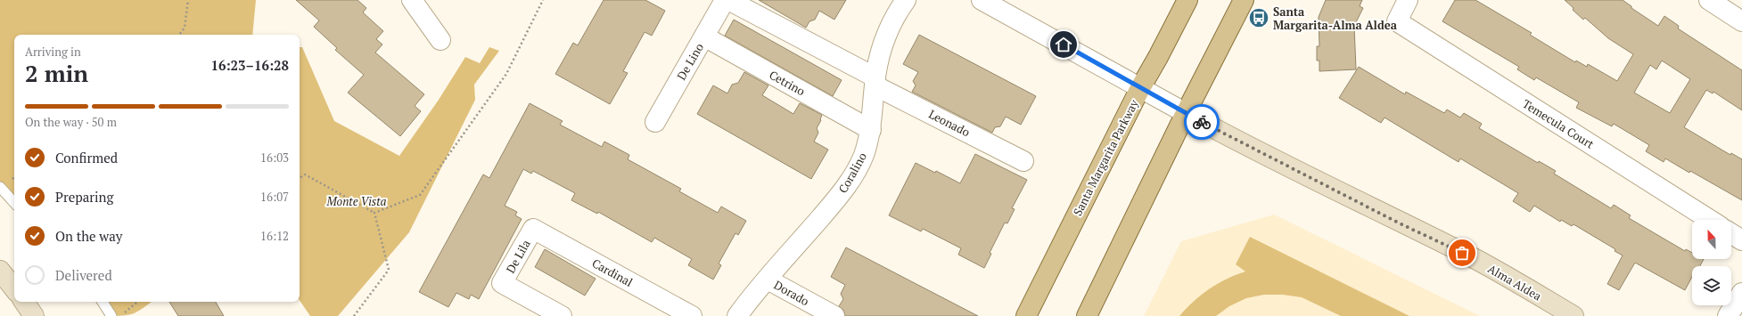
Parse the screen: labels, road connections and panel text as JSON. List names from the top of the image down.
{
  "streets": {
    "main road": ["Santa Margarita Parkway", "Alma Aldea"],
    "street": [
      "De Lino",
      "Cetrino",
      "Leonado",
      "Temecula Court",
      "Coralino",
      "De Lila",
      "Cardinal",
      "Dorado"
    ]
  },
  "crossings": [
    ["De Lino", "Cetrino"],
    ["Cetrino", "Coralino"],
    ["Leonado", "Coralino"],
    ["Santa Margarita Parkway", "Alma Aldea"],
    ["Coralino", "Dorado"],
    ["De Lila", "Cardinal"]
  ],
  "parks": ["Monte Vista"],
  "places": {
    "bus stop": ["Santa Margarita-Alma Aldea"]
  },
  "north": "top",
  "page": {
    "heading": ["2 min", "Arriving in", "16:23–16:28"],
    "bar": "On the way · 50 m",
    "list": [
      ["Confirmed", "16:03"],
      ["Preparing", "16:07"],
      ["On the way", "16:12"],
      "Delivered"
    ]
  }
}
